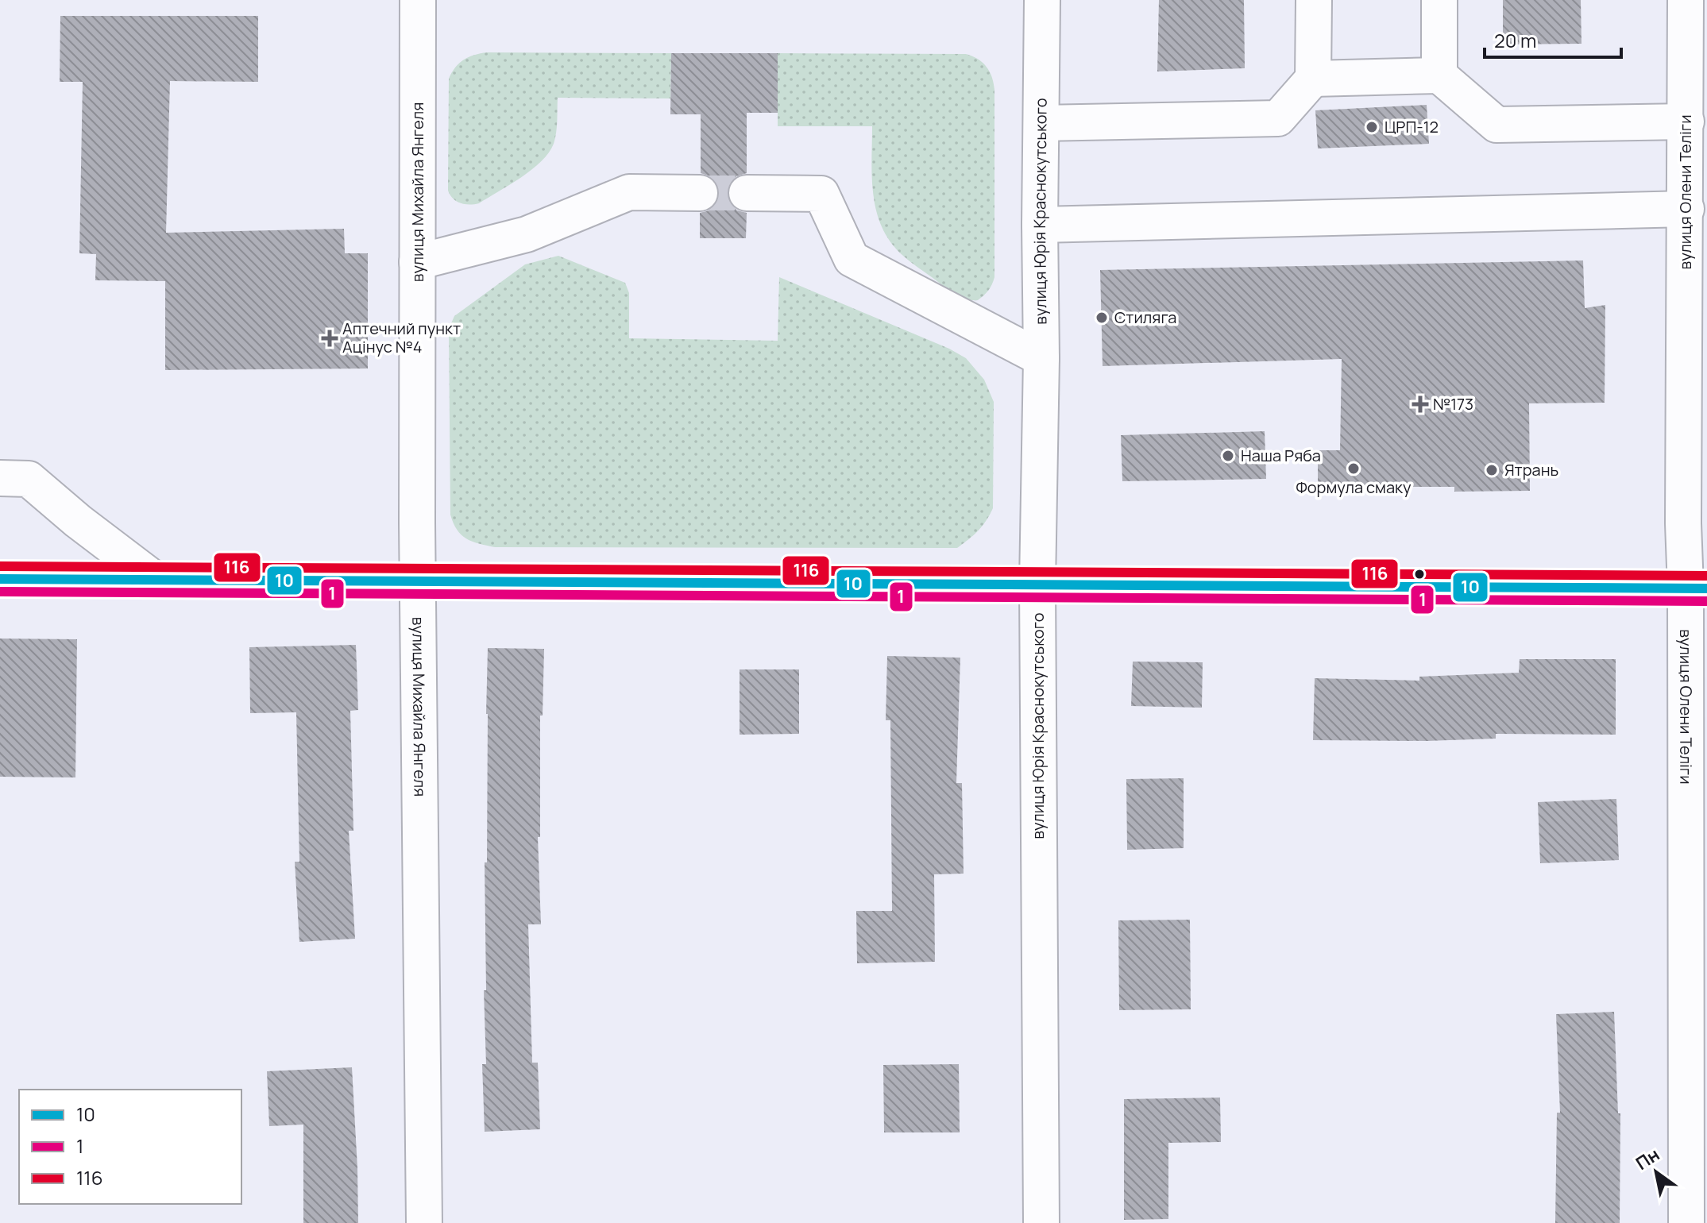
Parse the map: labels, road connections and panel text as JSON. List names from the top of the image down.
{
  "streets": {
    "street": ["вулиця Михайла Янгеля", "вулиця Олени Теліги", "вулиця Юрія Краснокутського"]
  },
  "places": {
    "other": [
      "ЦРП-12",
      "Стиляга",
      "Наша Ряба",
      "Формула смаку",
      "Ятрань"
    ],
    "health": ["Аптечний пункт Ацінус №4", "№173"]
  },
  "lines": ["transit line 116", "transit line 10", "transit line 1"],
  "legend": ["10", "1", "116"],
  "scale_bar": "20 m",
  "north": "top left"
}
